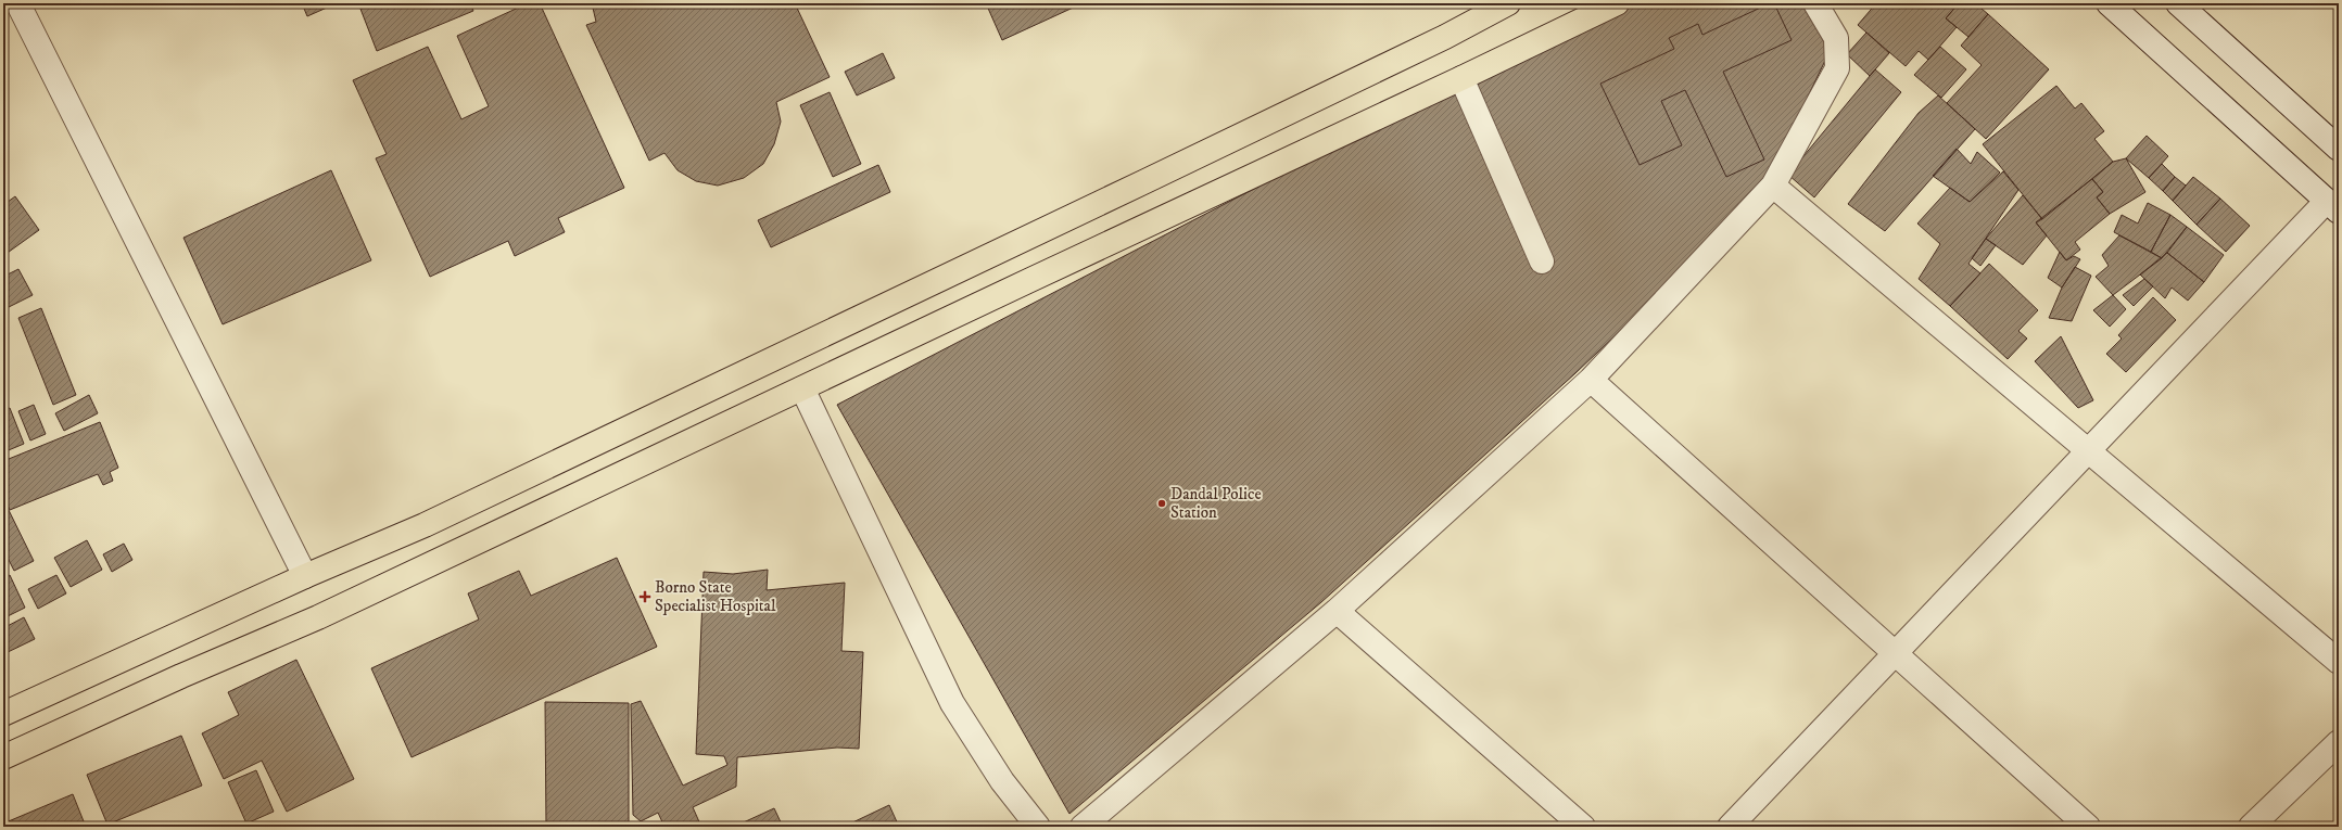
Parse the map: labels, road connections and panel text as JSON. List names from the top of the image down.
{
  "places": {
    "other": ["Dandal Police Station"],
    "health": ["Borno State Specialist Hospital"]
  }
}
